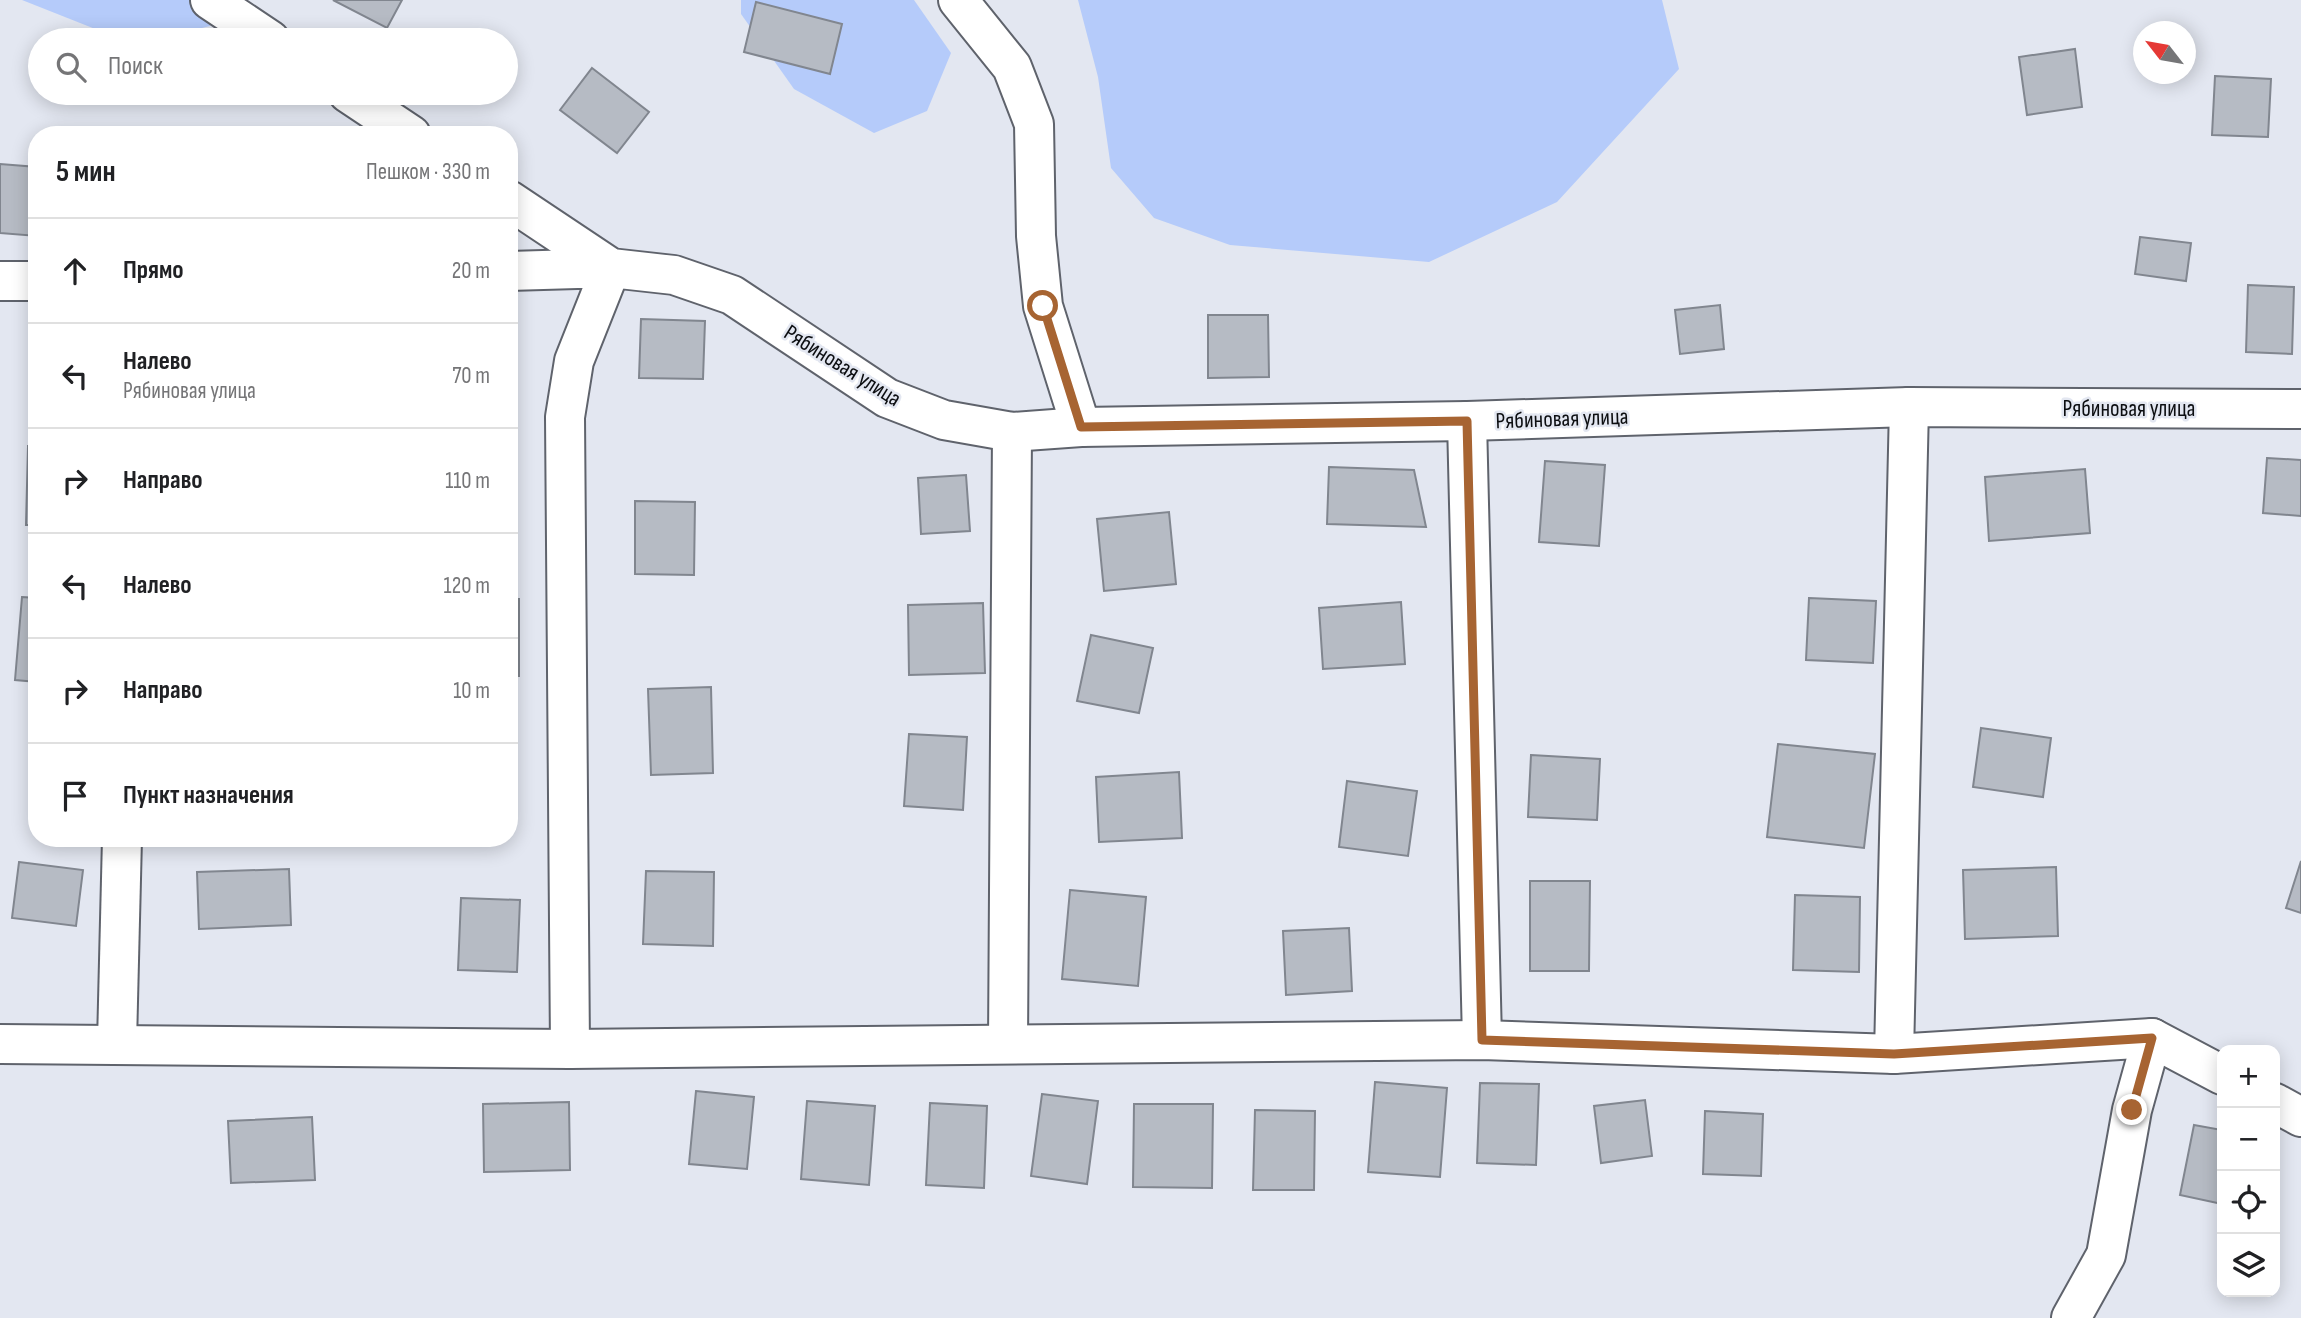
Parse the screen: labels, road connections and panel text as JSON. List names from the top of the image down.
{
  "streets": {
    "street": ["Рябиновая улица"]
  },
  "north": "top left",
  "page": {
    "search": "Поиск",
    "heading": ["5 мин", "Пешком · 330 m"],
    "list": [
      ["Прямо", "20 m"],
      ["Налево", "Рябиновая улица", "70 m"],
      ["Направо", "110 m"],
      ["Налево", "120 m"],
      ["Направо", "10 m"],
      "Пункт назначения"
    ],
    "map_buttons": ["+", "−"]
  }
}
